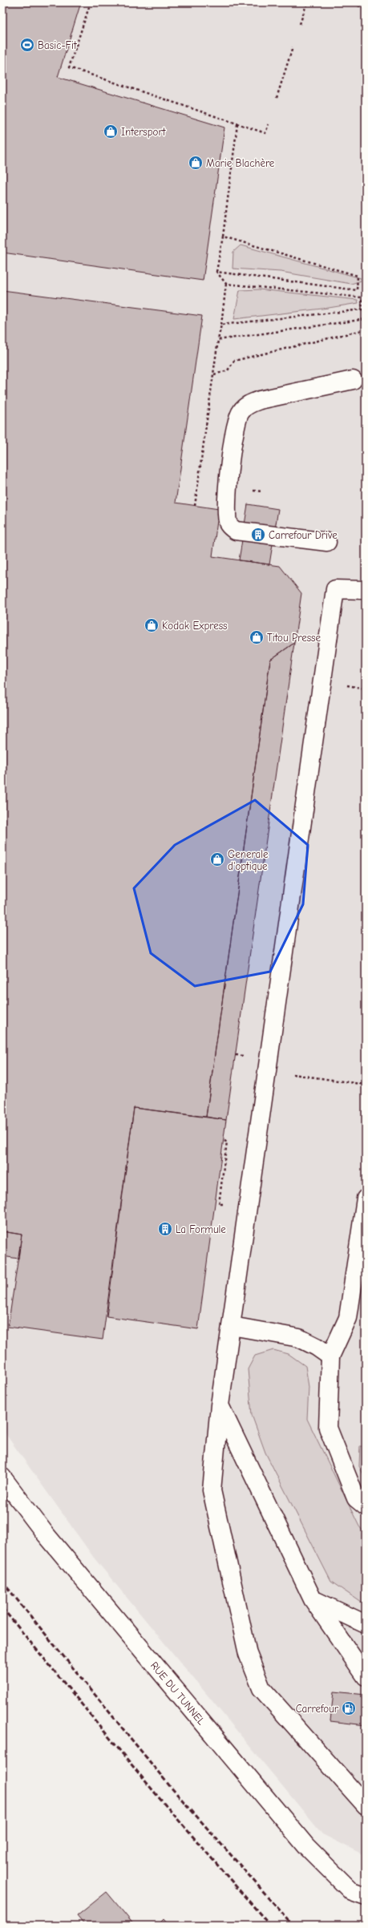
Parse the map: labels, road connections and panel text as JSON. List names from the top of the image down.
{
  "streets": {
    "street": ["RUE DU TUNNEL"]
  },
  "places": {
    "sports": ["Basic-Fit"],
    "shop": [
      "Intersport",
      "Marie Blachère",
      "Kodak Express",
      "Titou Presse",
      "Generale d'optique"
    ],
    "building": ["Carrefour Drive", "La Formule"],
    "fuel station": ["Carrefour"]
  }
}
